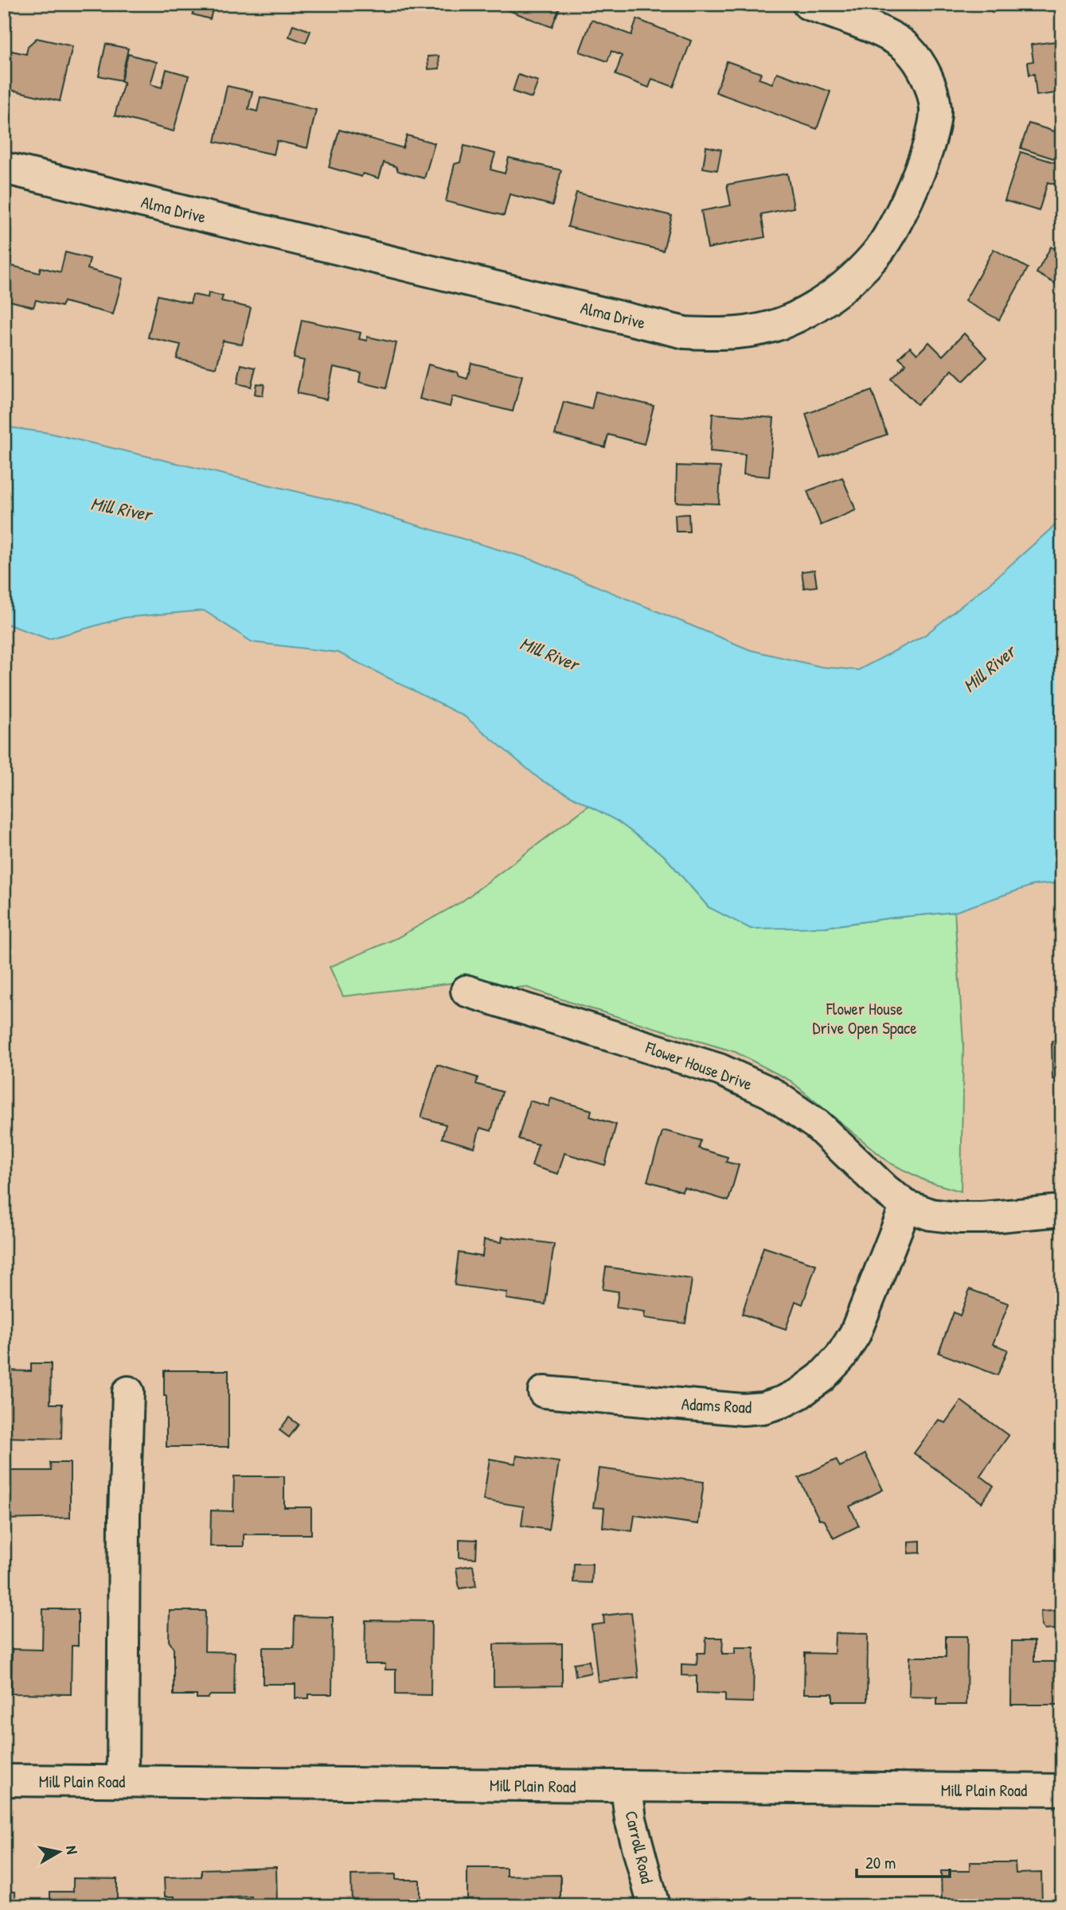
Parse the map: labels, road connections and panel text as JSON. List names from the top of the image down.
{
  "streets": {
    "street": [
      "Alma Drive",
      "Flower House Drive",
      "Adams Road",
      "Mill Plain Road",
      "Carroll Road"
    ]
  },
  "crossings": [
    ["Flower House Drive", "Adams Road"],
    ["Mill Plain Road", "Carroll Road"]
  ],
  "water": ["Mill River"],
  "parks": ["Flower House Drive Open Space"],
  "scale_bar": "20 m",
  "north": "right"
}
